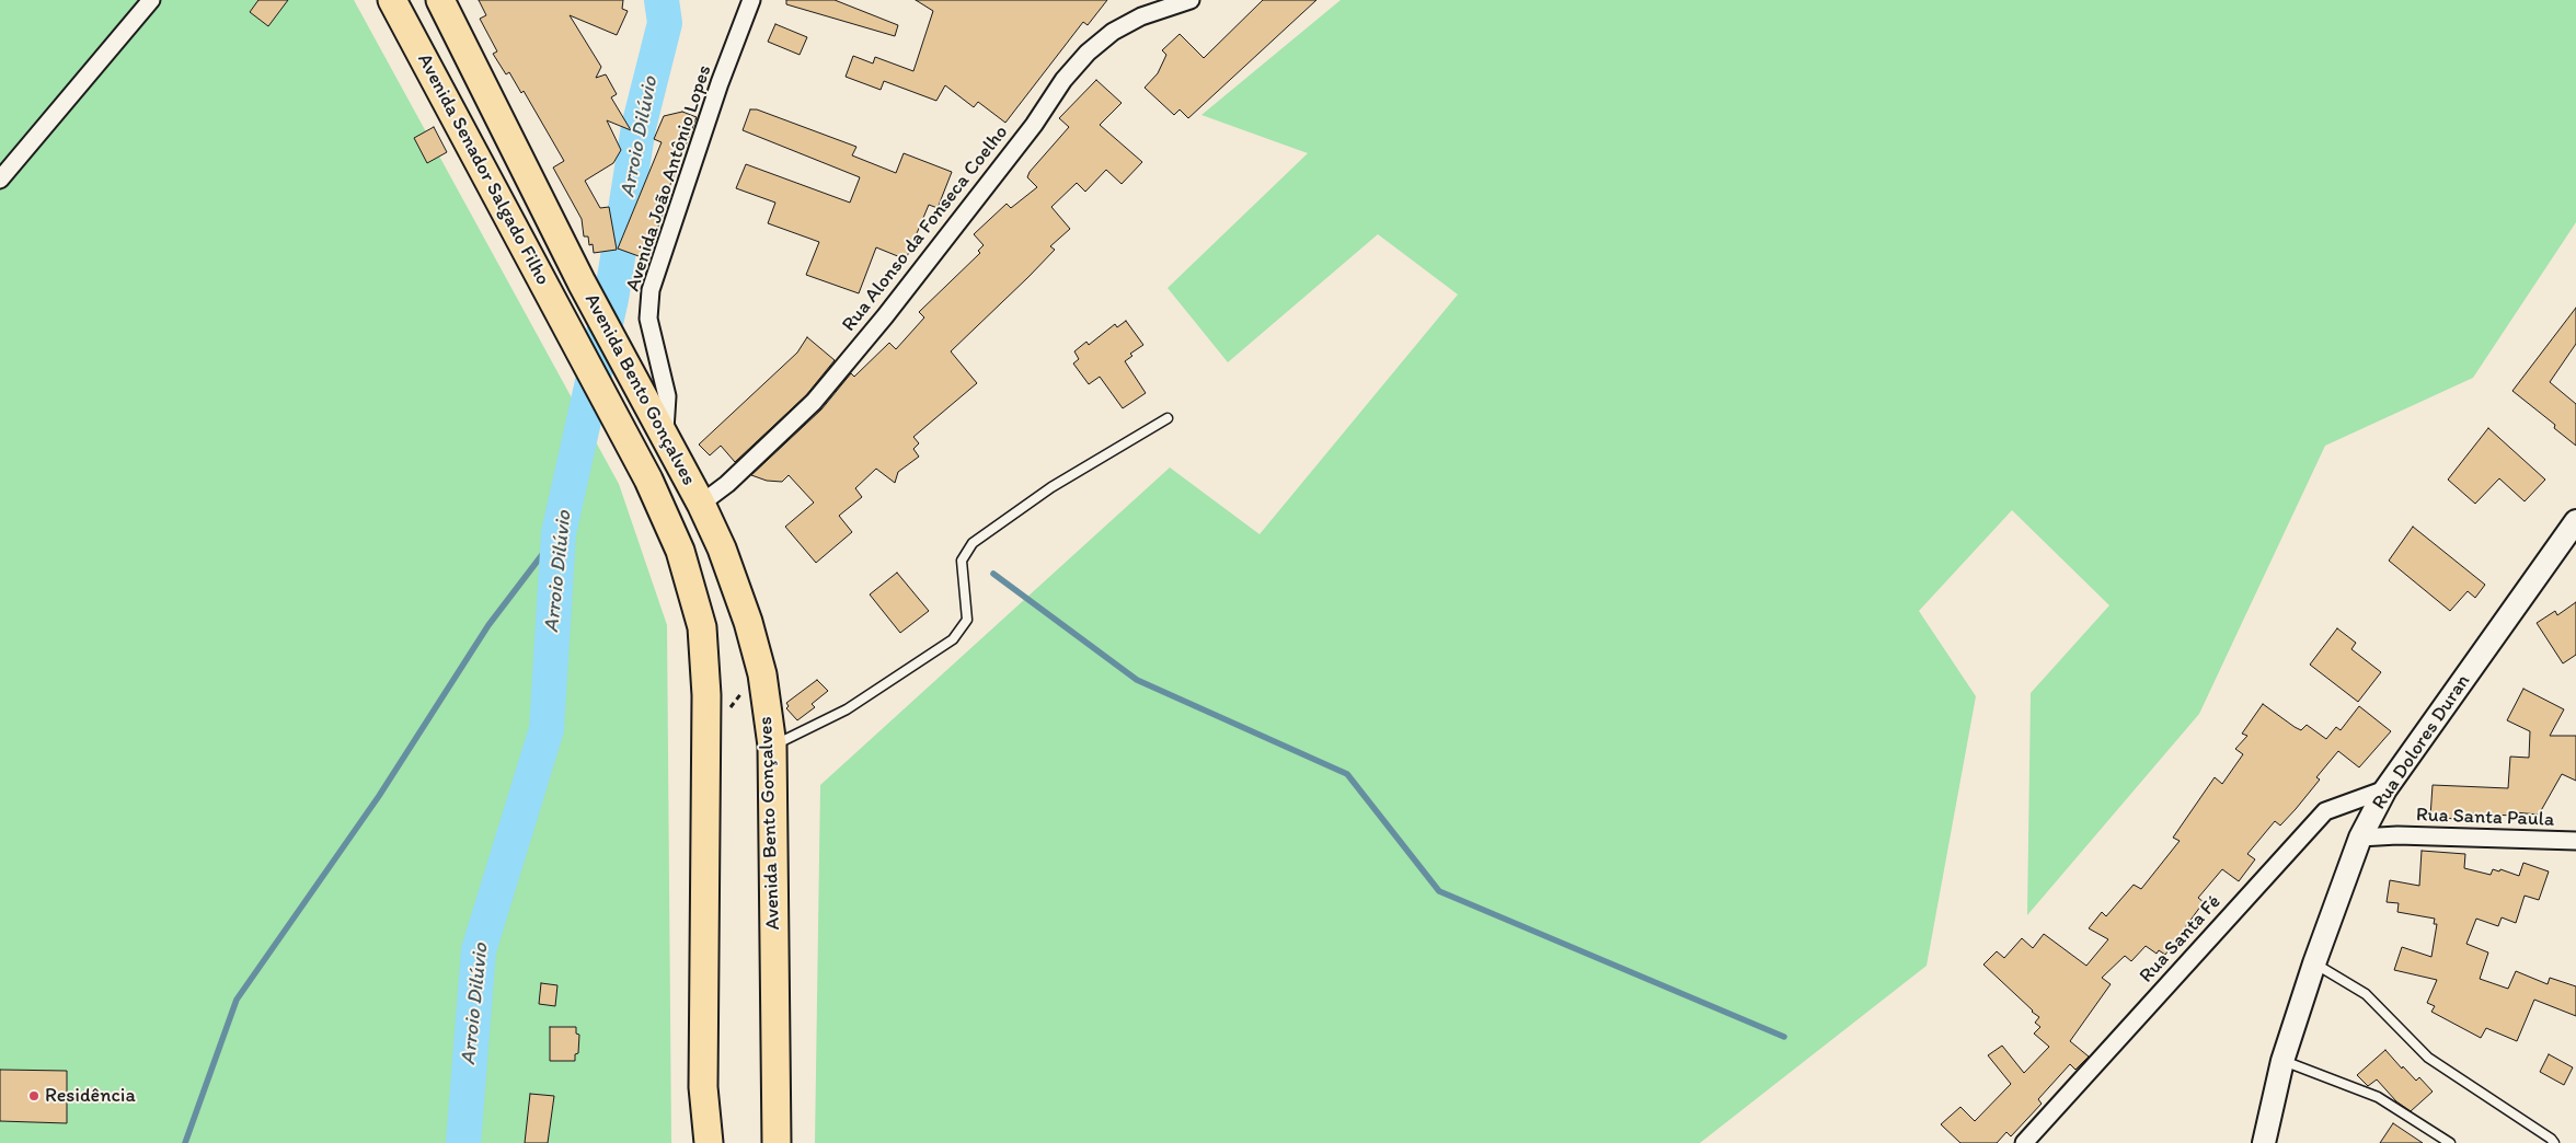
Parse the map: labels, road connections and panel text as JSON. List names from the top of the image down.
{
  "streets": {
    "main road": ["Avenida Senador Salgado Filho", "Avenida Bento Gonçalves"],
    "street": [
      "Avenida João Antônio Lopes",
      "Rua Alonso da Fonseca Coelho",
      "Rua Dolores Duran",
      "Rua Santa Paula",
      "Rua Santa Fé"
    ]
  },
  "crossings": [
    ["Avenida Senador Salgado Filho", "Avenida Bento Gonçalves"],
    ["Avenida João Antônio Lopes", "Avenida Bento Gonçalves"],
    ["Rua Alonso da Fonseca Coelho", "Avenida Bento Gonçalves"],
    ["Rua Dolores Duran", "Rua Santa Paula"],
    ["Rua Dolores Duran", "Rua Santa Fé"]
  ],
  "water": ["Arroio Dilúvio"],
  "places": ["Residência"]
}
